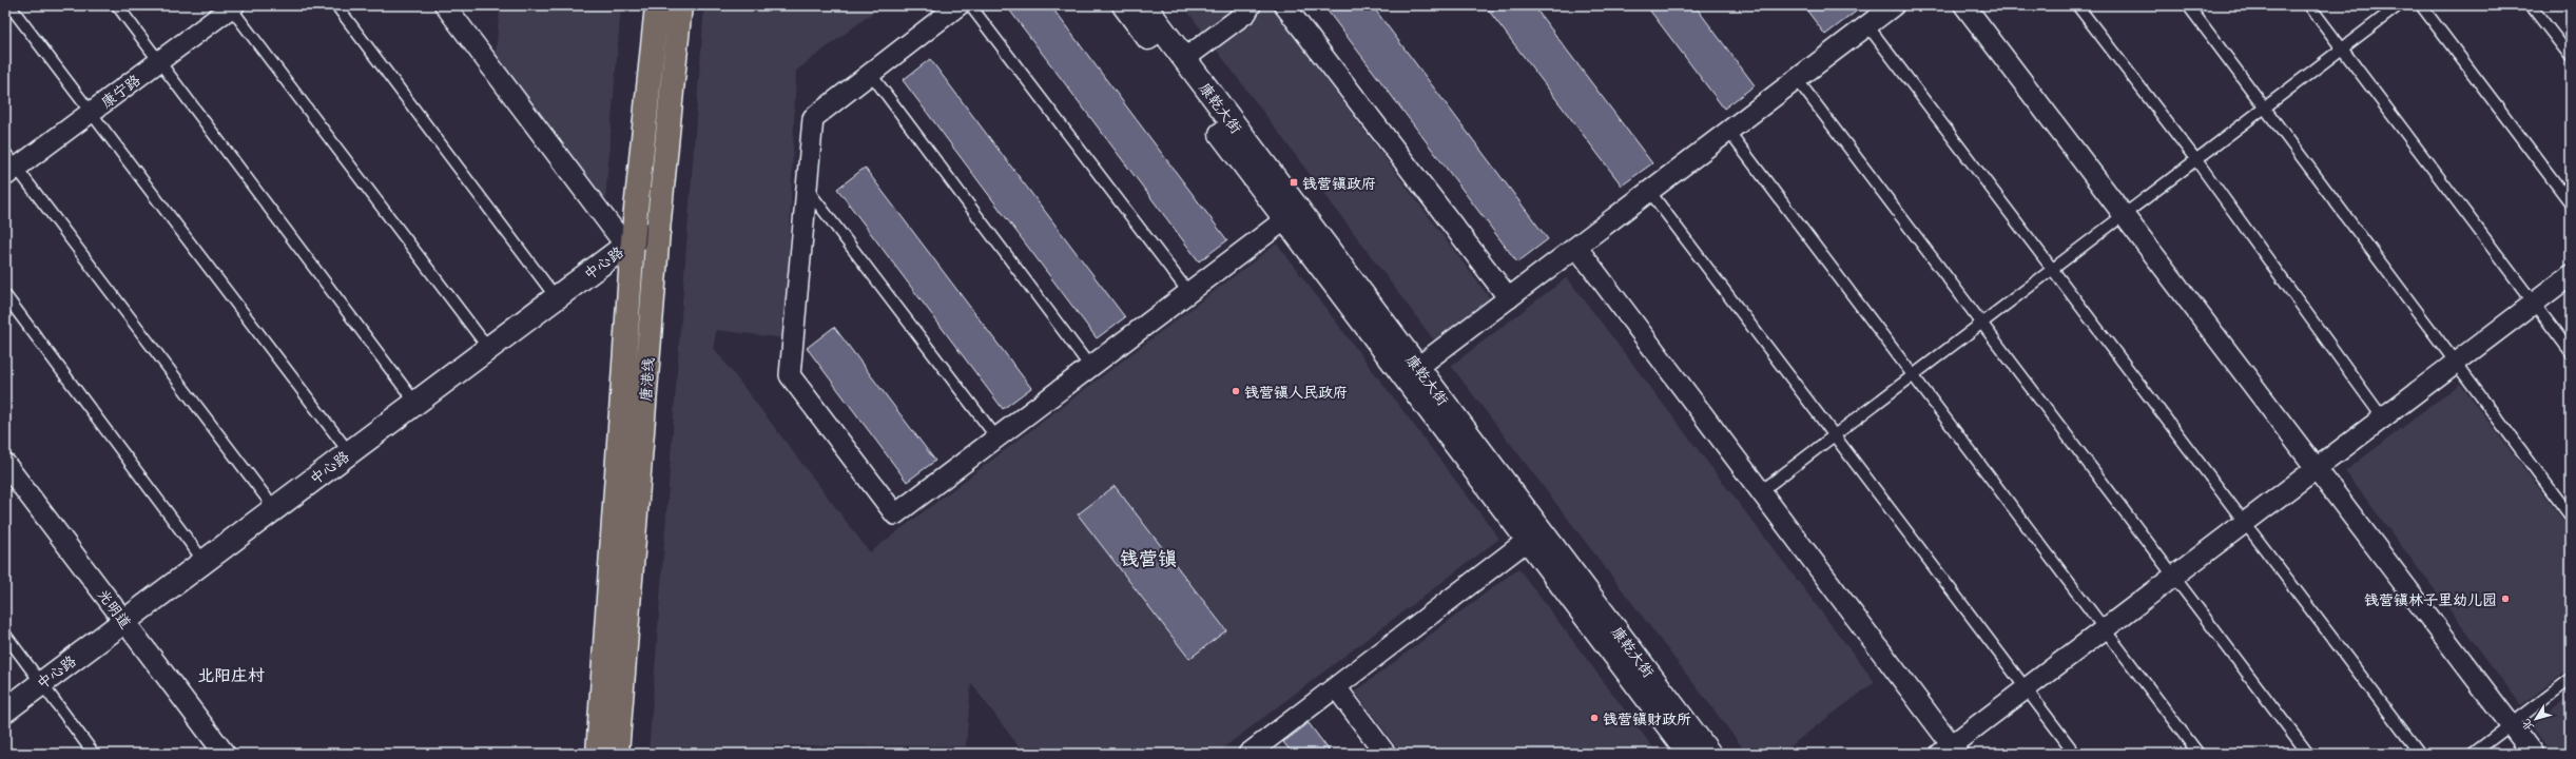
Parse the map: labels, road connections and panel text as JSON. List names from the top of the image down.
{
  "streets": {
    "highway": ["唐港线"],
    "street": [
      "康宁路",
      "康乾大街",
      "中心路",
      "光明道"
    ]
  },
  "crossings": [
    ["中心路", "唐港线"],
    ["中心路", "光明道"]
  ],
  "districts": ["钱营镇", "北阳庄村"],
  "places": {
    "transit": ["钱营镇政府"],
    "other": ["钱营镇人民政府", "钱营镇林子里幼儿园", "钱营镇财政所"]
  },
  "north": "bottom left"
}
